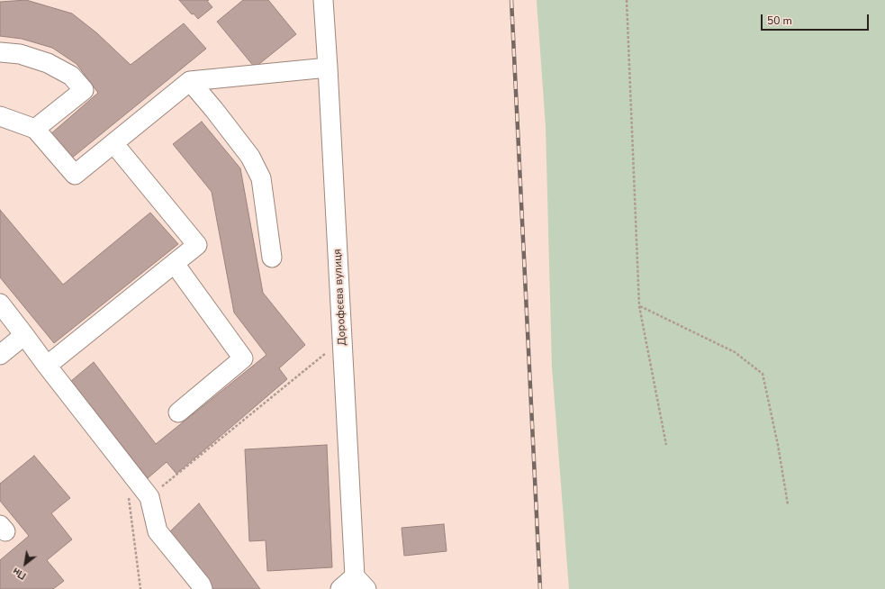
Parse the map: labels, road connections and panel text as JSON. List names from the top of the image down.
{
  "streets": {
    "street": ["Дорофєєва вулиця"]
  },
  "scale_bar": "50 m",
  "north": "bottom left"
}
